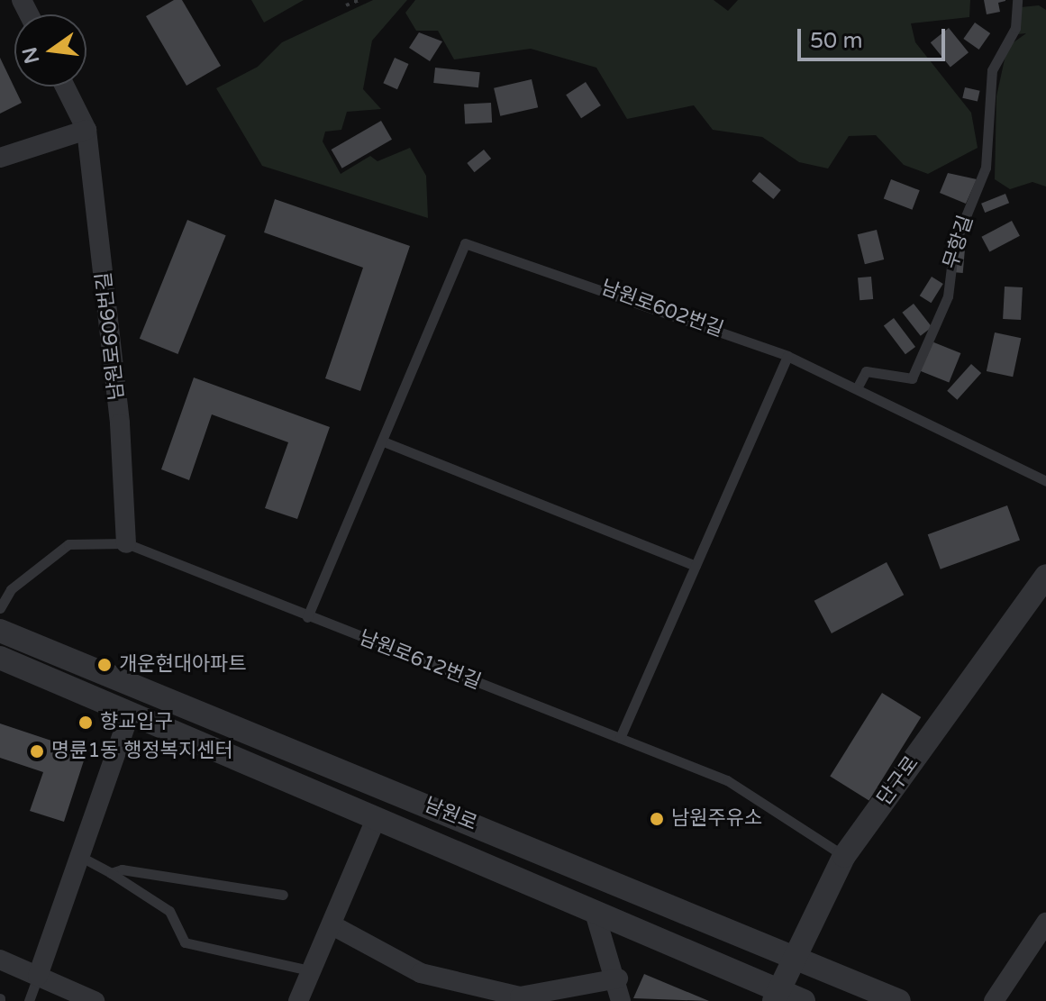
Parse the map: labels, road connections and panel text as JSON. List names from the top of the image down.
{
  "streets": {
    "street": ["남원로606번길", "단구로", "남원로"],
    "lane": ["무항길", "남원로602번길", "남원로612번길"]
  },
  "crossings": [
    ["남원로602번길", "남원로612번길"],
    ["남원로606번길", "남원로612번길"],
    ["남원로612번길", "단구로"],
    ["단구로", "남원로"]
  ],
  "places": [
    "개운현대아파트",
    "향교입구",
    "명륜1동 행정복지센터",
    "남원주유소"
  ],
  "scale_bar": "50 m",
  "north": "left"
}
